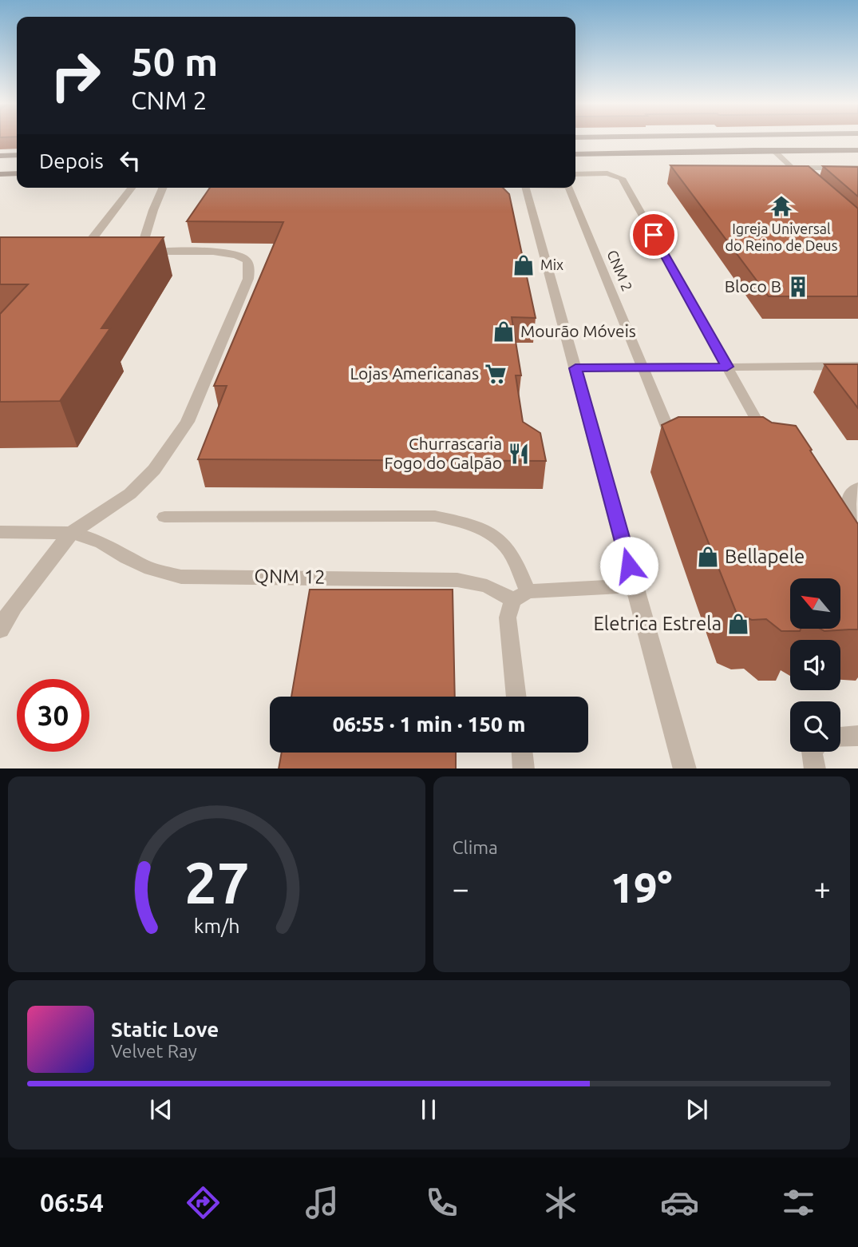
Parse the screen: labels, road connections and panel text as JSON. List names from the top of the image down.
{
  "streets": {
    "street": ["QNM 12"],
    "lane": ["CNM 2"]
  },
  "places": {
    "temple": ["Igreja Universal do Reino de Deus"],
    "shop": [
      "Mix",
      "Mourão Móveis",
      "Bellapele",
      "Eletrica Estrela"
    ],
    "building": ["Bloco B"],
    "supermarket": ["Lojas Americanas"],
    "restaurant": ["Churrascaria Fogo do Galpão"]
  },
  "north": "top left",
  "page": {
    "turn": ["50 m", "CNM 2"],
    "then": "Depois",
    "limit": "30",
    "trip": "06:55 · 1 min · 150 m",
    "tile": "Clima",
    "heat": ["−", "19°", "+"],
    "song": ["Static Love", "Velvet Ray"],
    "tabs": "06:54",
    "gauge": ["27", "km/h"]
  }
}
